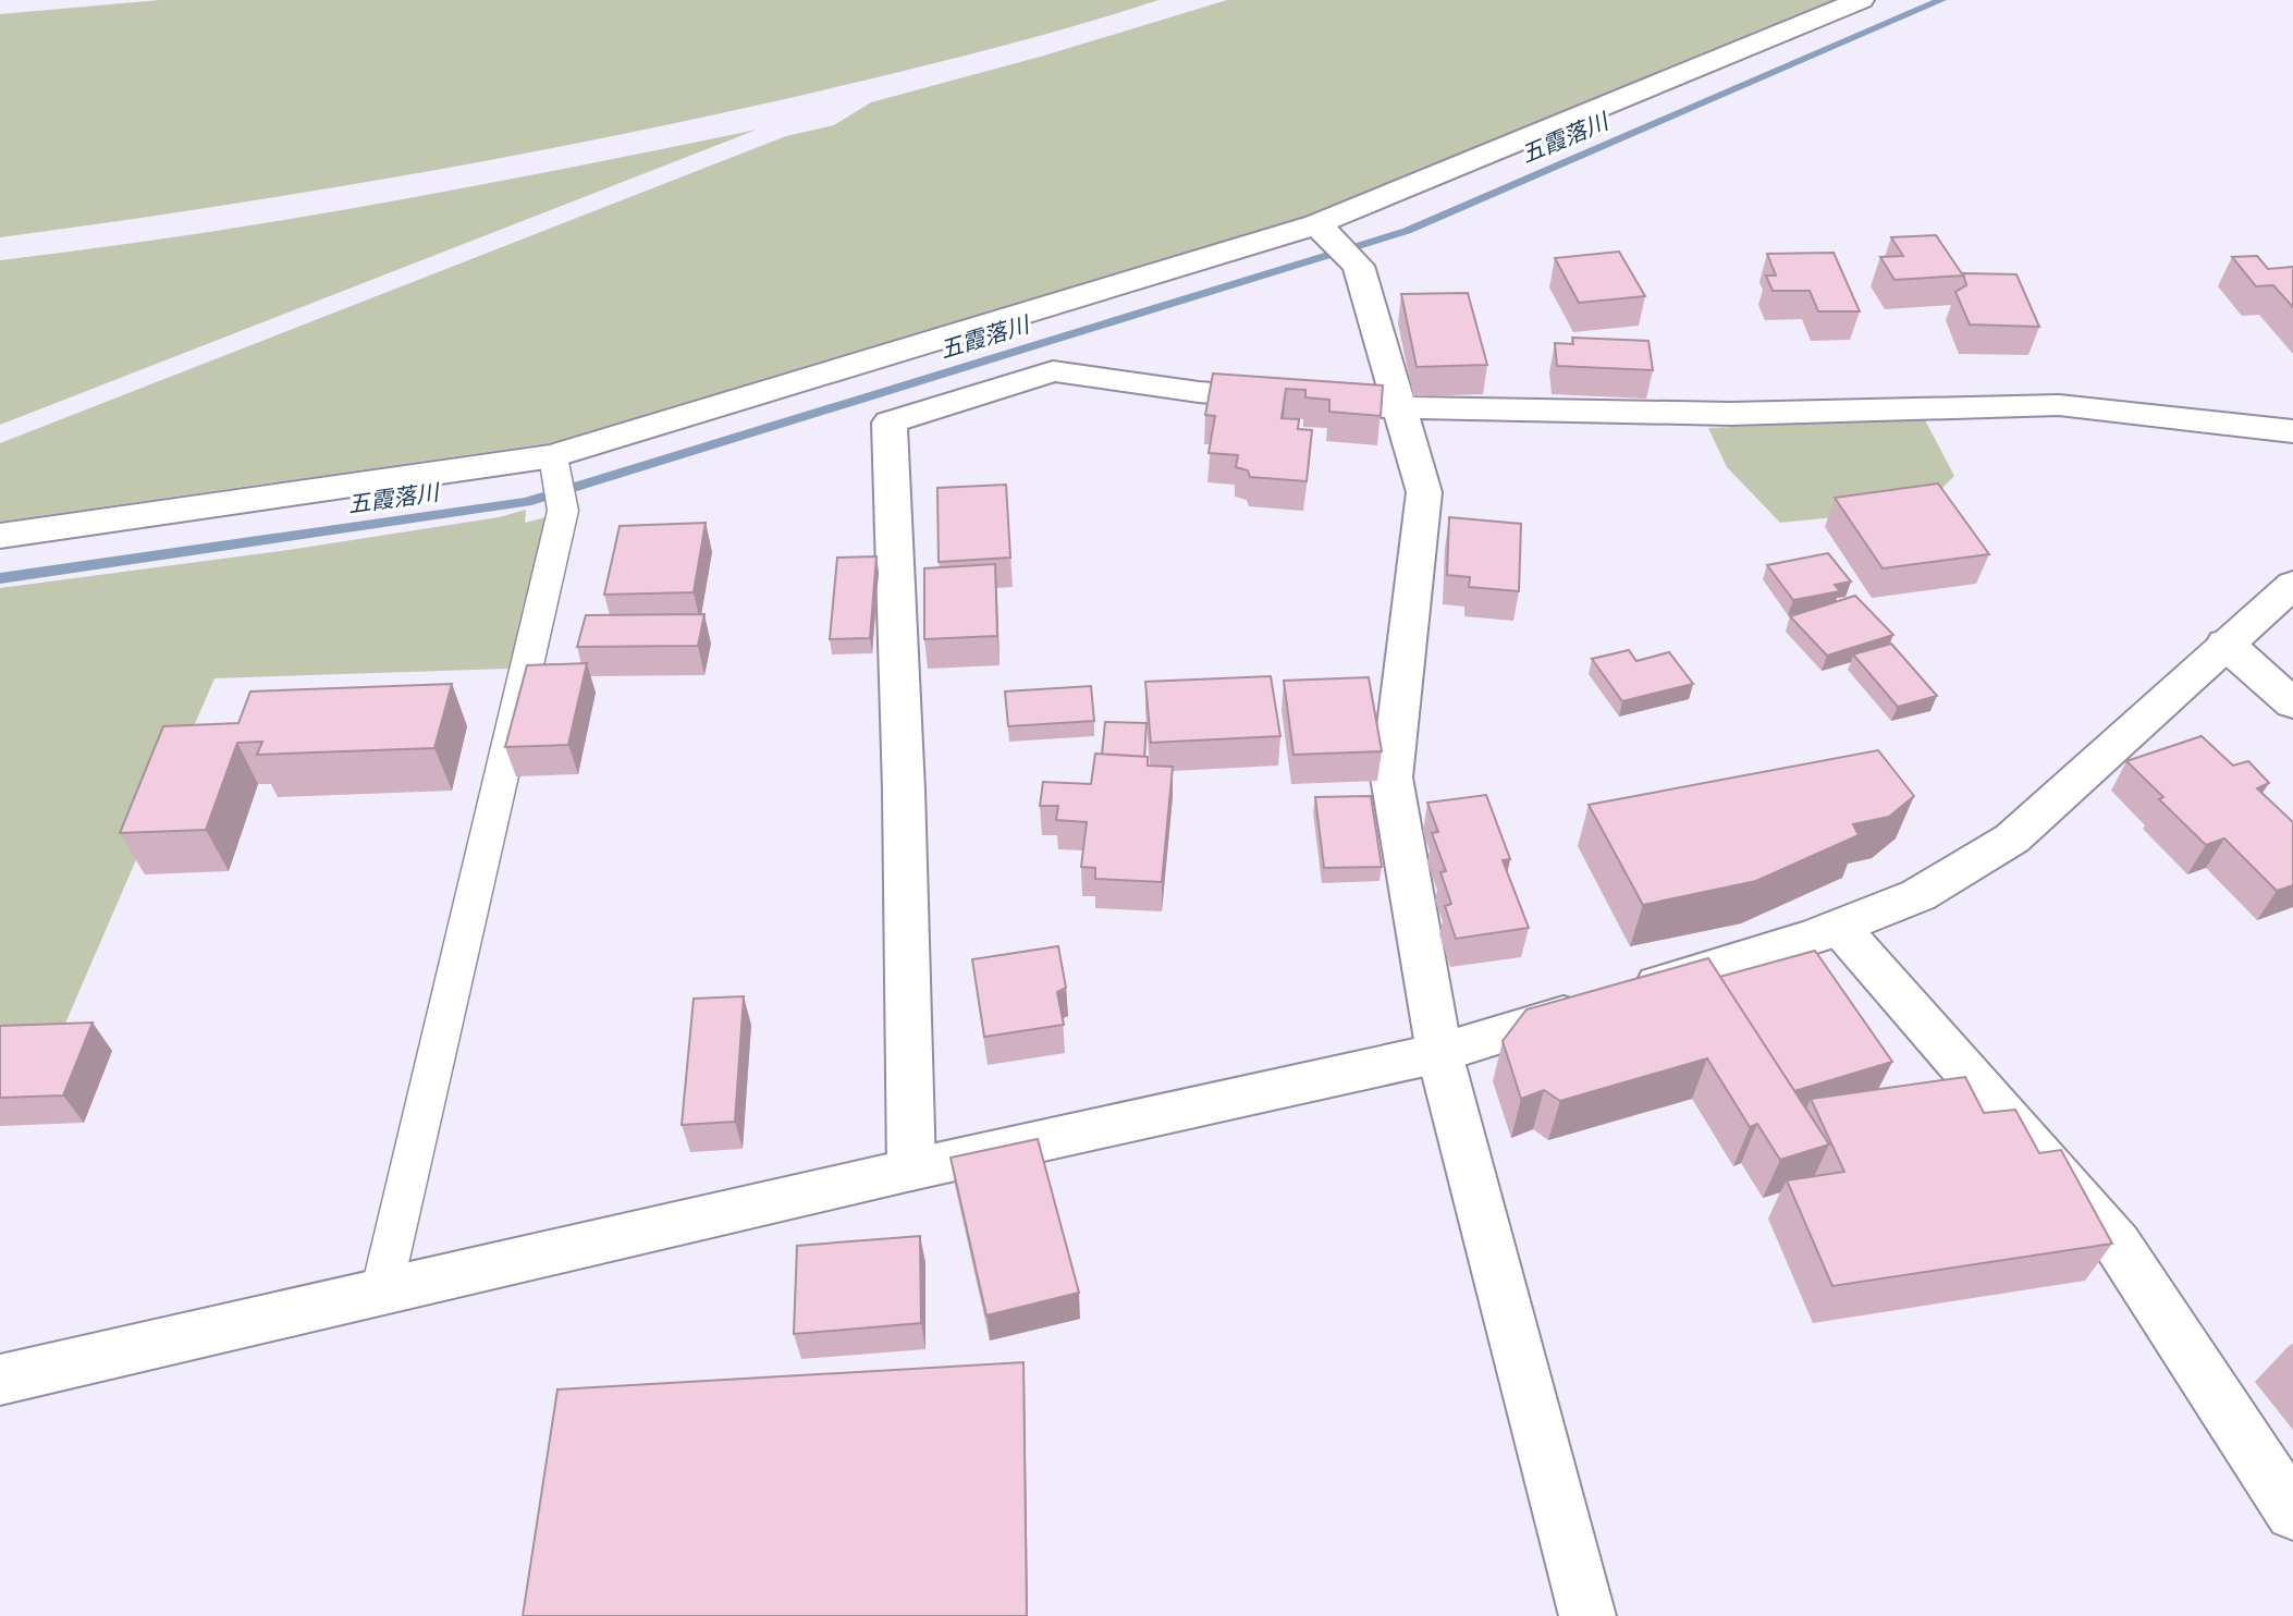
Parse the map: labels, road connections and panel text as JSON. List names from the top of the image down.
{
  "water": ["五霞落川"]
}
